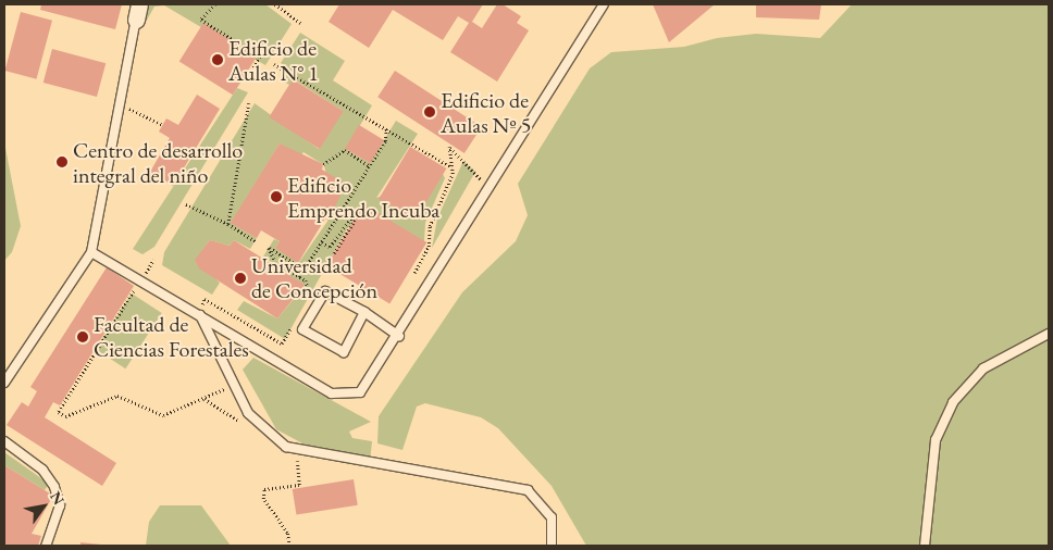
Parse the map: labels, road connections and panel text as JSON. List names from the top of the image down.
{
  "places": [
    "Edificio de Aulas N° 1",
    "Edificio de Aulas Nº 5",
    "Centro de desarrollo integral del niño",
    "Edificio Emprendo Incuba",
    "Universidad de Concepción",
    "Facultad de Ciencias Forestales"
  ],
  "north": "top right"
}
